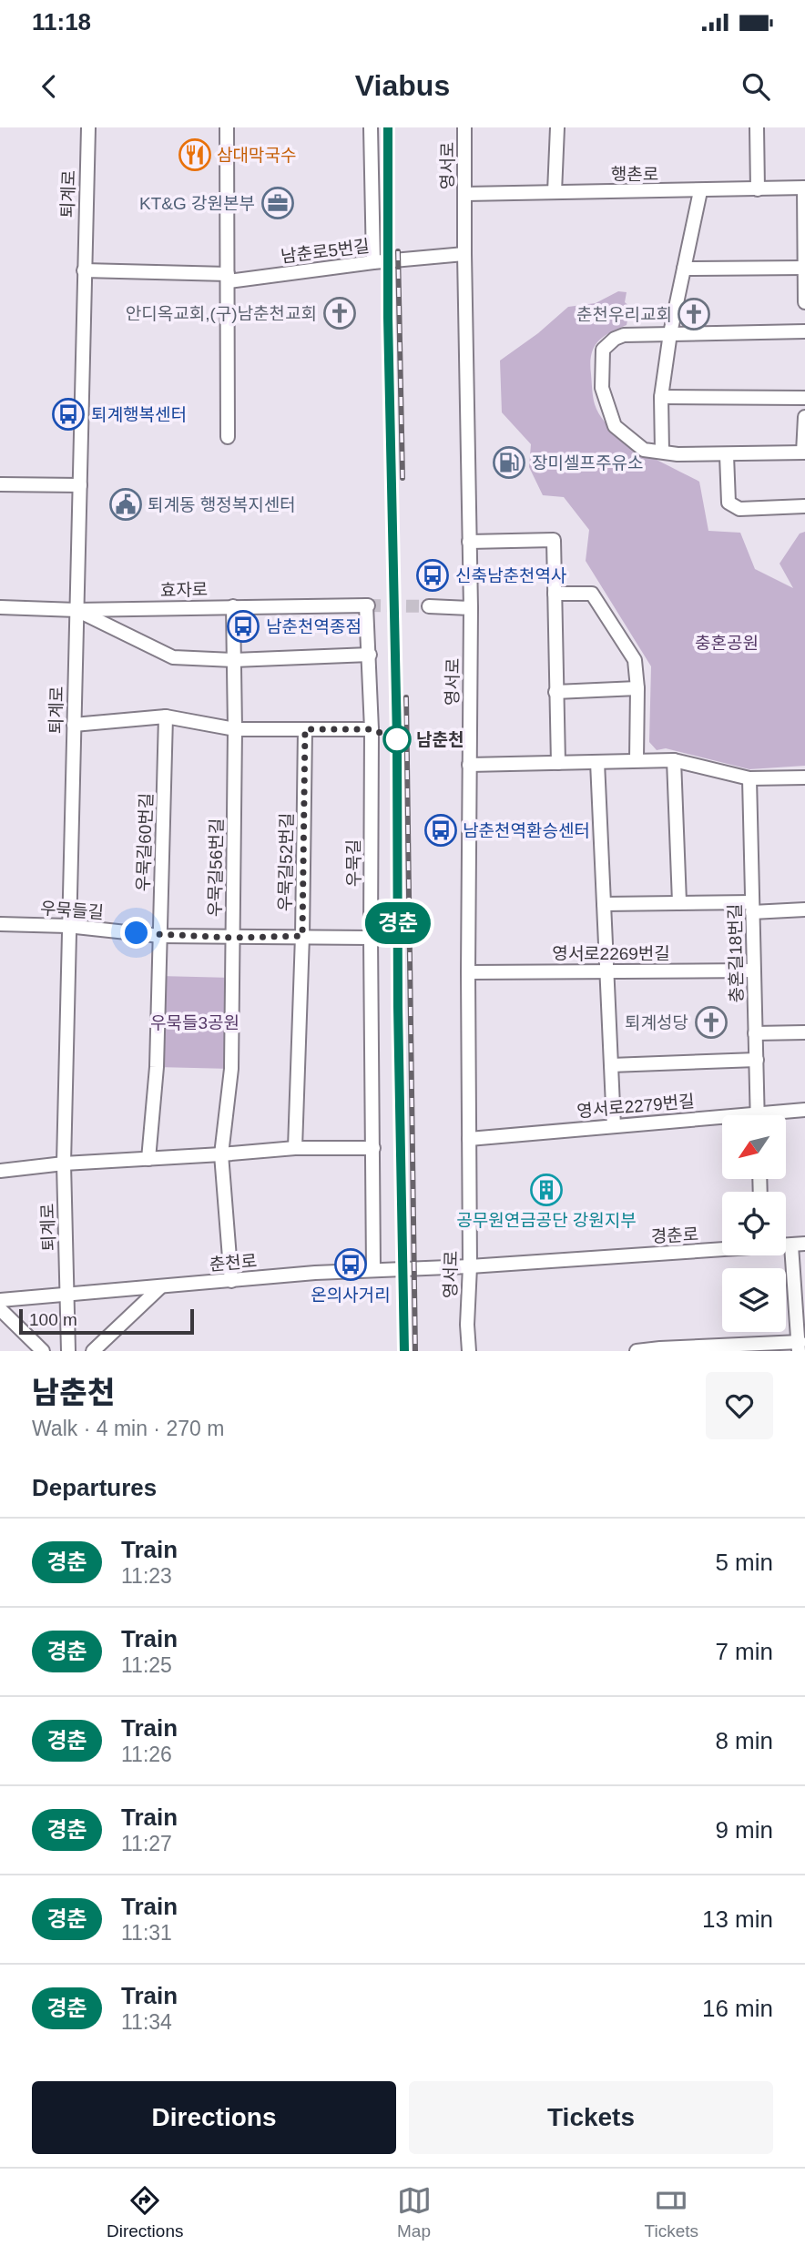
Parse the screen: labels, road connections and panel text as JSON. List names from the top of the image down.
{
  "streets": {
    "street": [
      "영서로",
      "행촌로",
      "퇴계로",
      "남춘로5번길",
      "효자로",
      "우묵길60번길",
      "우묵길52번길",
      "우묵길",
      "우묵길56번길",
      "우묵들길",
      "영서로2269번길",
      "충혼길18번길",
      "영서로2279번길",
      "경춘로",
      "춘천로"
    ]
  },
  "crossings": [
    ["영서로", "행촌로"],
    ["영서로", "남춘로5번길"],
    ["영서로", "영서로2269번길"],
    ["영서로", "영서로2279번길"],
    ["영서로", "경춘로"],
    ["영서로", "춘천로"],
    ["퇴계로", "남춘로5번길"],
    ["퇴계로", "효자로"],
    ["퇴계로", "우묵들길"],
    ["퇴계로", "춘천로"],
    ["효자로", "우묵길"],
    ["효자로", "우묵길56번길"],
    ["우묵길60번길", "우묵들길"],
    ["우묵길52번길", "우묵들길"],
    ["우묵길", "우묵들길"],
    ["우묵길", "춘천로"],
    ["우묵길56번길", "우묵들길"],
    ["우묵길56번길", "춘천로"],
    ["영서로2269번길", "충혼길18번길"],
    ["경춘로", "춘천로"]
  ],
  "parks": ["충혼공원", "우묵들3공원"],
  "places": {
    "restaurant": ["삼대막국수"],
    "office": ["KT&G 강원본부"],
    "church": ["안디옥교회,(구)남춘천교회", "춘천우리교회", "퇴계성당"],
    "bus stop": [
      "퇴계행복센터",
      "신축남춘천역사",
      "남춘천역종점",
      "남춘천역환승센터",
      "온의사거리"
    ],
    "fuel station": ["장미셀프주유소"],
    "public building": ["퇴계동 행정복지센터"],
    "other": ["남춘천"],
    "building": ["공무원연금공단 강원지부"]
  },
  "scale_bar": "100 m",
  "north": "bottom left",
  "page": {
    "status": "11:18",
    "header": "Viabus",
    "on_map": "경춘",
    "scale": "100 m",
    "heading": [
      ["남춘천", "Walk · 4 min · 270 m"],
      "Departures"
    ],
    "list": [
      {
        "mark": "경춘",
        "name": "Train",
        "note": "11:23",
        "value": "5 min"
      },
      {
        "mark": "경춘",
        "name": "Train",
        "note": "11:25",
        "value": "7 min"
      },
      {
        "mark": "경춘",
        "name": "Train",
        "note": "11:26",
        "value": "8 min"
      },
      {
        "mark": "경춘",
        "name": "Train",
        "note": "11:27",
        "value": "9 min"
      },
      {
        "mark": "경춘",
        "name": "Train",
        "note": "11:31",
        "value": "13 min"
      },
      {
        "mark": "경춘",
        "name": "Train",
        "note": "11:34",
        "value": "16 min"
      }
    ],
    "buttons": ["Directions", "Tickets"],
    "tabs": ["Directions", "Map", "Tickets"]
  }
}
